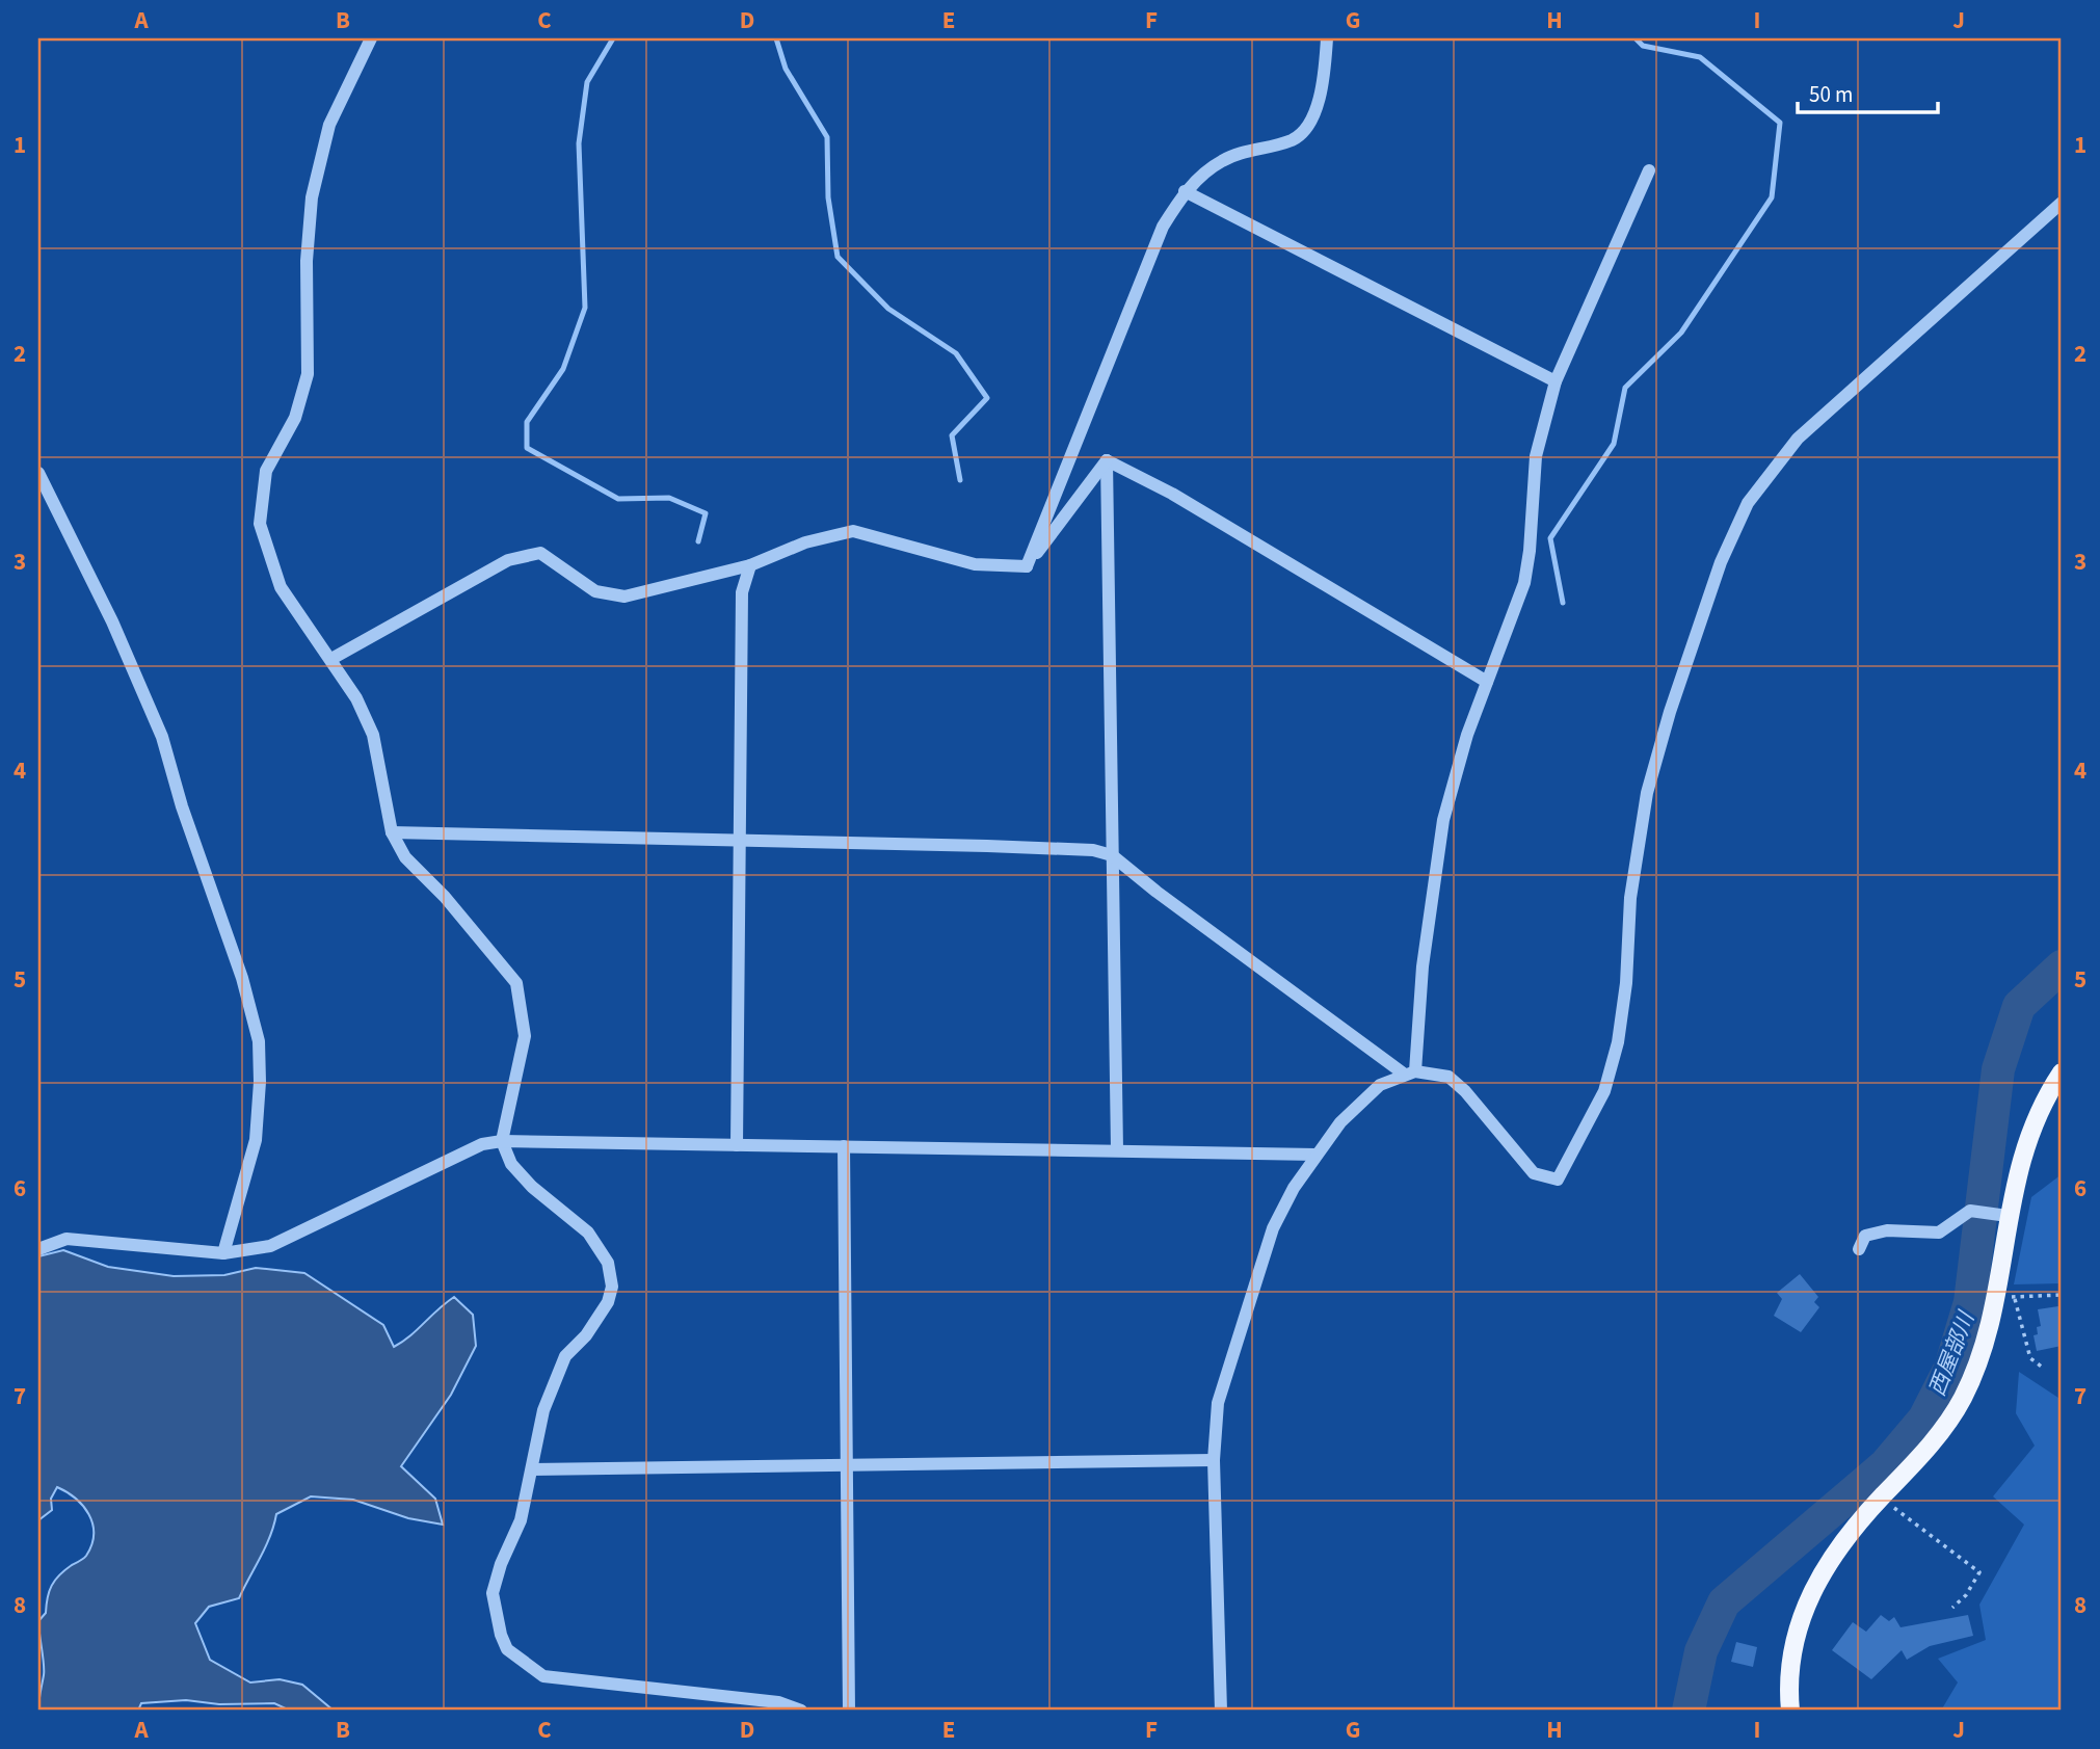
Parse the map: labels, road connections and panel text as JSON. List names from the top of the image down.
{
  "water": ["西屋部川"],
  "scale_bar": "50 m",
  "grid": {
    "columns": [
      "A",
      "B",
      "C",
      "D",
      "E",
      "F",
      "G",
      "H",
      "I",
      "J"
    ],
    "rows": [
      "1",
      "2",
      "3",
      "4",
      "5",
      "6",
      "7",
      "8"
    ]
  }
}
